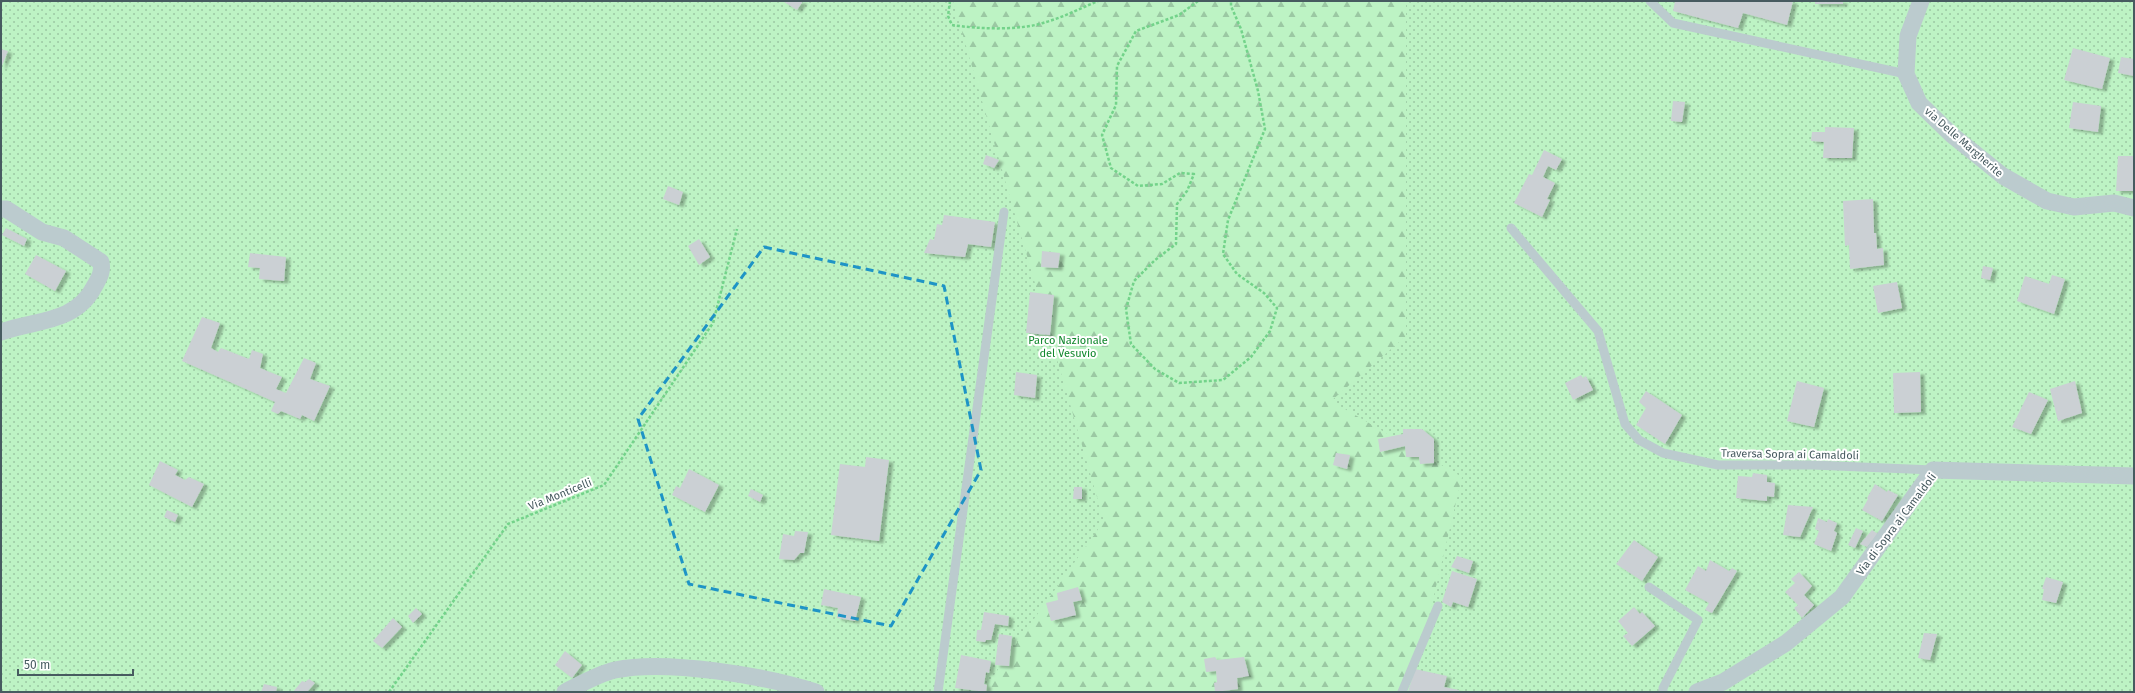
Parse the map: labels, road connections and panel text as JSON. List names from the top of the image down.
{
  "streets": {
    "street": ["via Delle Margherite", "Via di Sopra ai Camaldoli"],
    "lane": ["Traversa Sopra ai Camaldoli"],
    "path": ["Via Monticelli"]
  },
  "crossings": [
    ["Traversa Sopra ai Camaldoli", "Via di Sopra ai Camaldoli"]
  ],
  "parks": ["Parco Nazionale del Vesuvio"],
  "scale_bar": "50 m"
}
